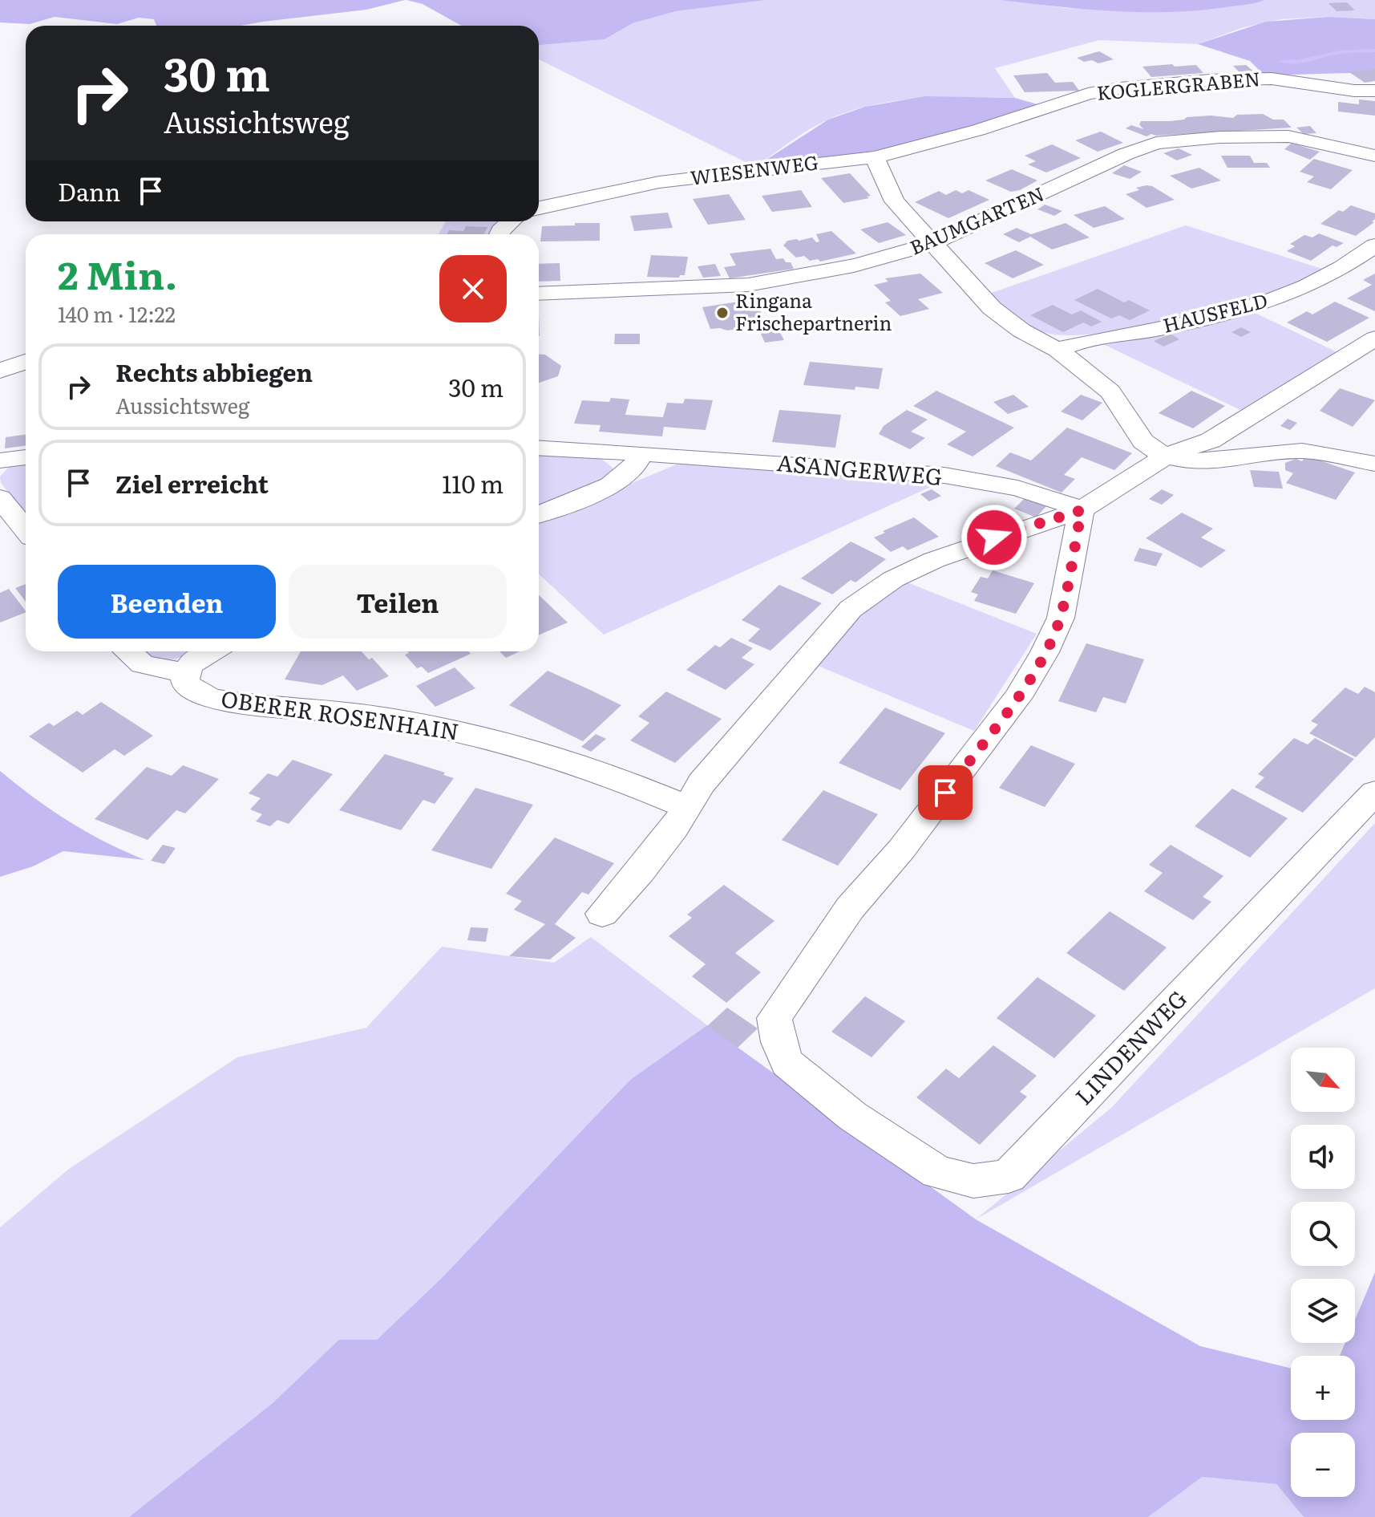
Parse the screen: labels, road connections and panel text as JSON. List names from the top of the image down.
{
  "streets": {
    "street": [
      "KOGLERGRABEN",
      "WIESENWEG",
      "BAUMGARTEN",
      "HAUSFELD",
      "ASANGERWEG",
      "OBERER ROSENHAIN",
      "LINDENWEG"
    ]
  },
  "crossings": [
    ["KOGLERGRABEN", "WIESENWEG"],
    ["ASANGERWEG", "LINDENWEG"]
  ],
  "places": ["Ringana Frischepartnerin"],
  "north": "bottom right",
  "page": {
    "turn": ["30 m", "Aussichtsweg"],
    "then": "Dann",
    "heading": ["2 Min.", "140 m · 12:22"],
    "list": [
      {
        "name": "Rechts abbiegen",
        "note": "Aussichtsweg",
        "value": "30 m"
      },
      {
        "name": "Ziel erreicht",
        "value": "110 m"
      }
    ],
    "buttons": ["Beenden", "Teilen"],
    "map_buttons": ["+", "−"]
  }
}
